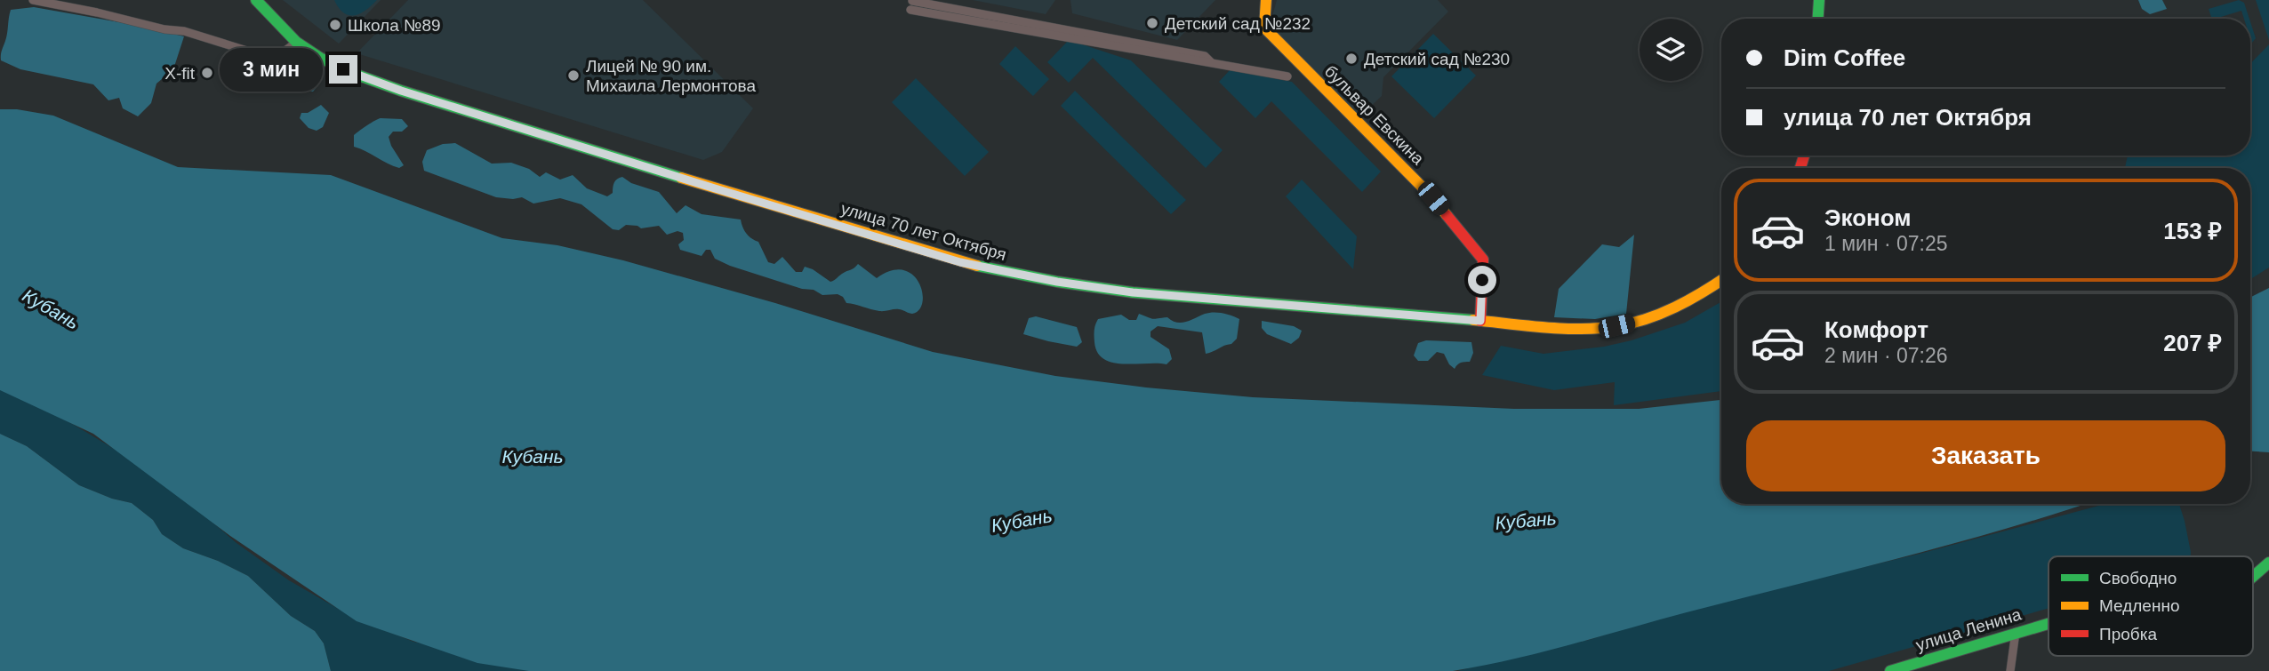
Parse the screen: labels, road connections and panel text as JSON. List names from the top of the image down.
{
  "streets": {
    "main road": ["бульвар Евскина", "улица 70 лет Октября", "улица Ленина"]
  },
  "crossings": [
    ["бульвар Евскина", "улица 70 лет Октября"]
  ],
  "water": ["Кубань"],
  "places": [
    "Детский сад №232",
    "Школа №89",
    "Детский сад №230",
    "X-fit",
    "Лицей № 90 им. Михаила Лермонтова"
  ],
  "legend": ["Свободно", "Медленно", "Пробка"],
  "page": {
    "banner": ["Dim Coffee", "улица 70 лет Октября"],
    "bubble": "3 мин",
    "list": [
      {
        "name": "Эконом",
        "note": "1 мин · 07:25",
        "value": "153 ₽"
      },
      {
        "name": "Комфорт",
        "note": "2 мин · 07:26",
        "value": "207 ₽"
      }
    ],
    "buttons": "Заказать"
  }
}
